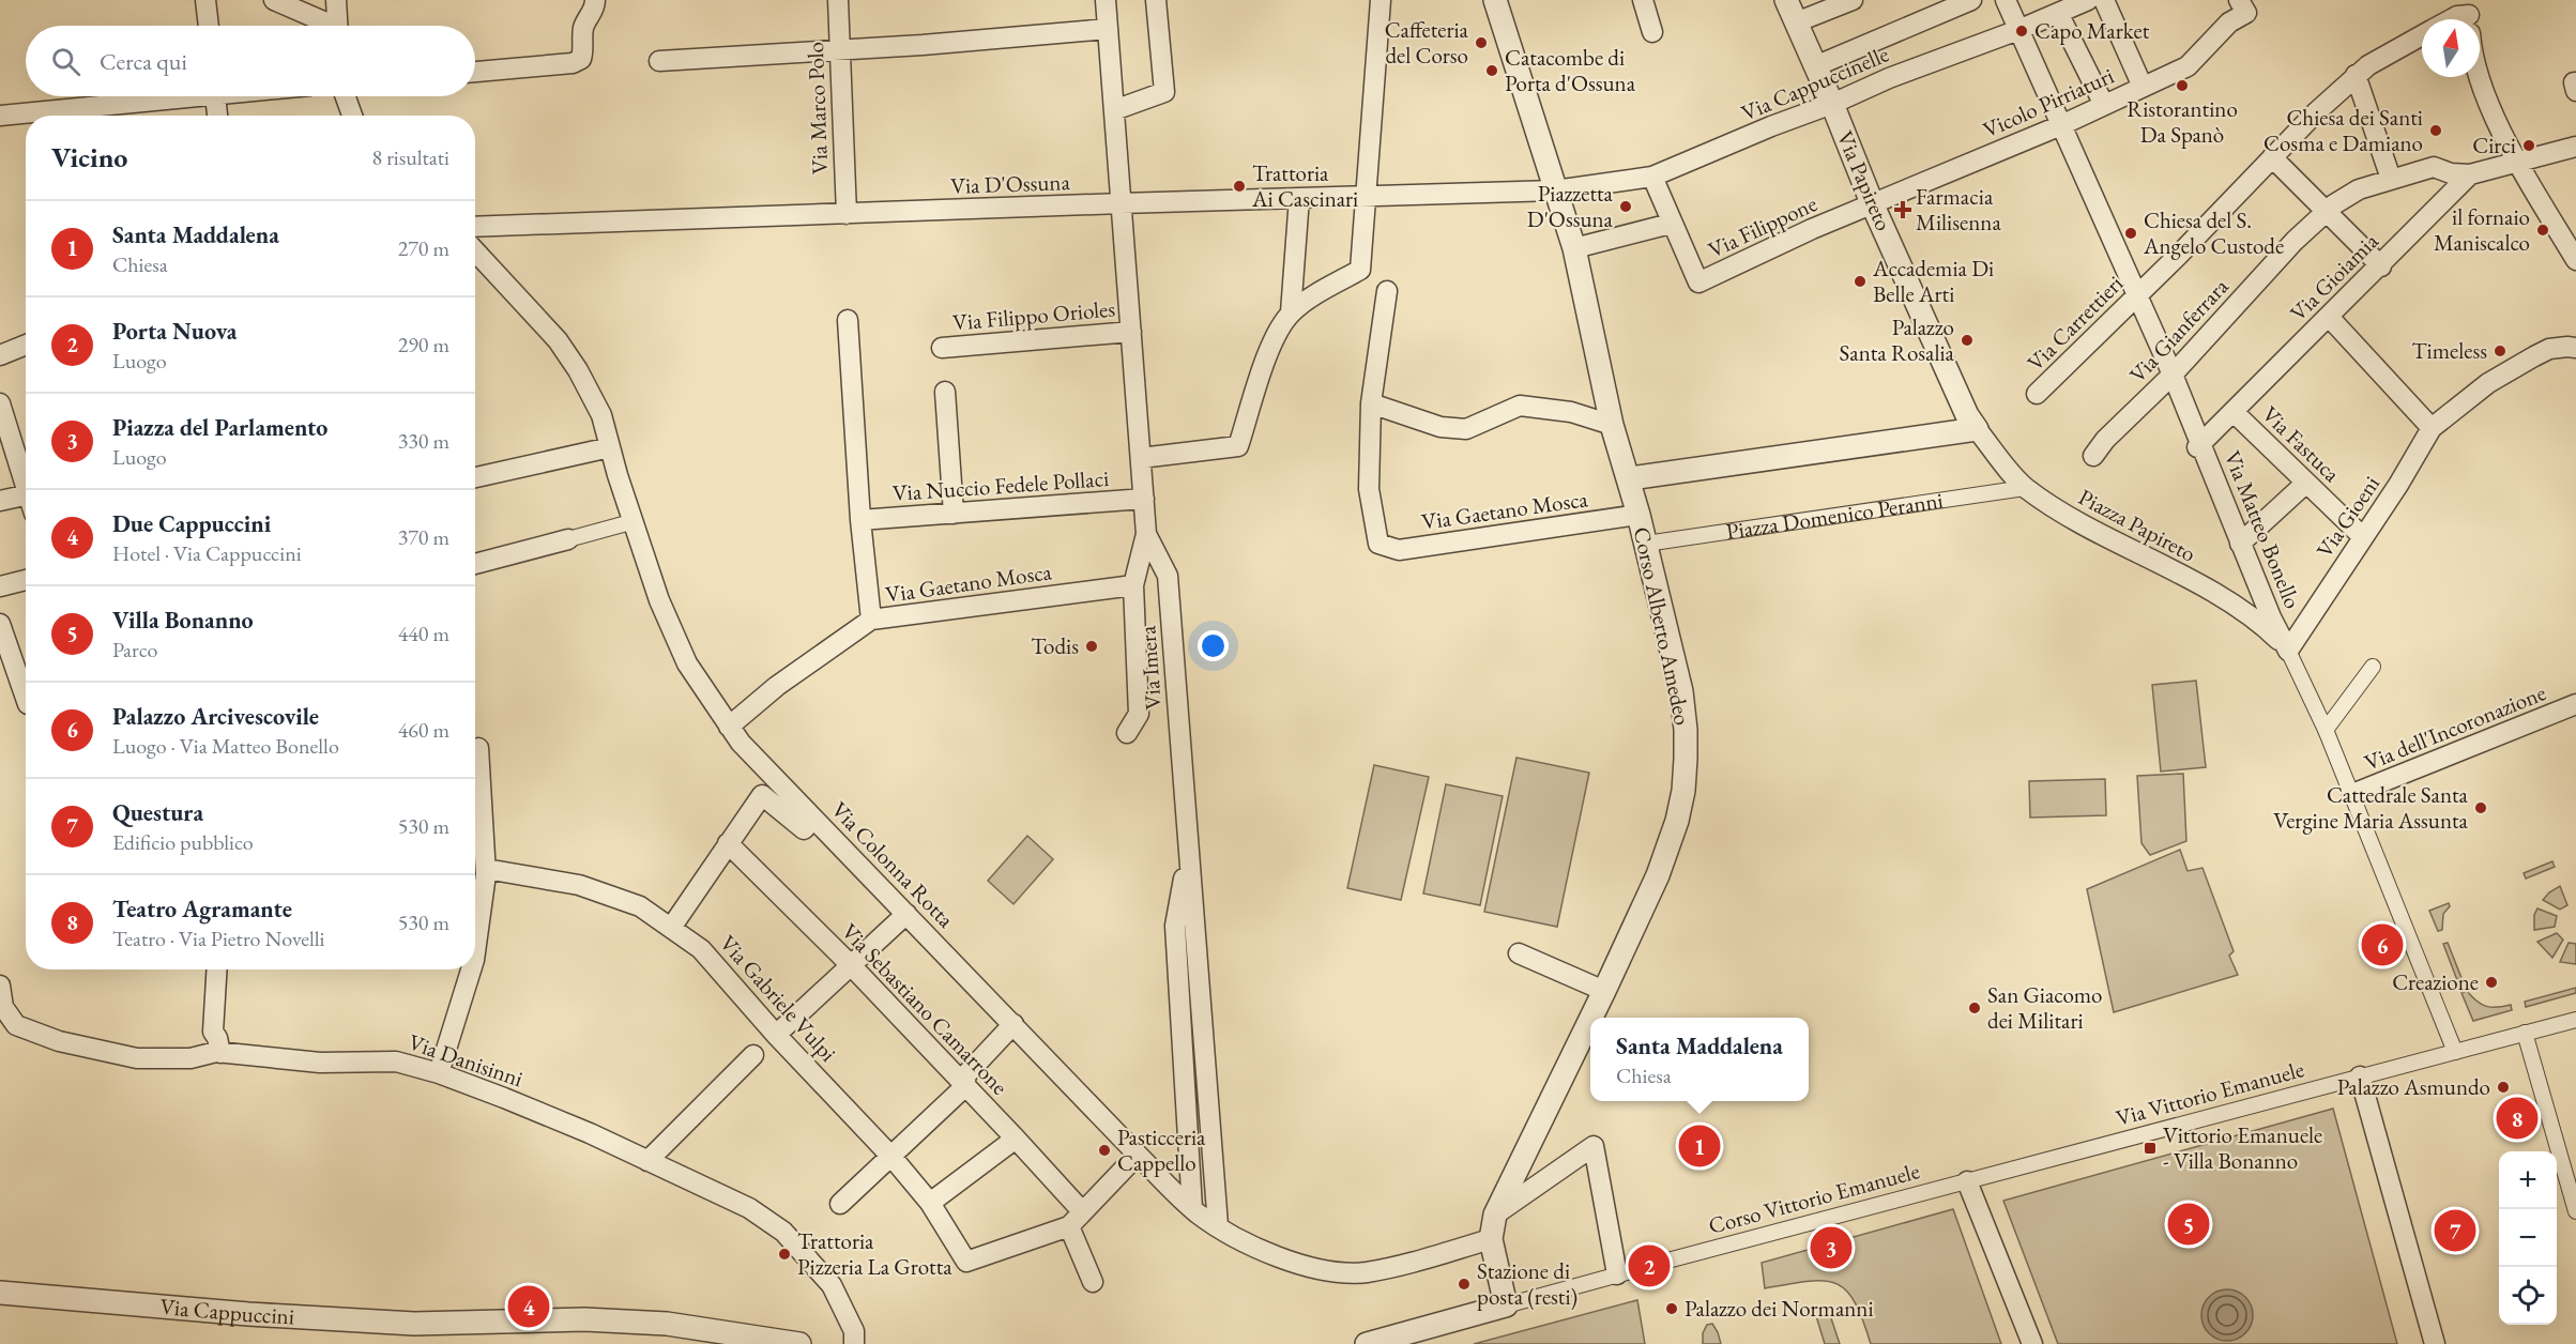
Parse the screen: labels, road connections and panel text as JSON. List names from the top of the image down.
{
  "streets": {
    "street": [
      "Via Cappuccinelle",
      "Vicolo Pirriaturi",
      "Via Marco Polo",
      "Via Papireto",
      "Via D'Ossuna",
      "Via Filippone",
      "Via Gioiamia",
      "Via Filippo Orioles",
      "Via Carrettieri",
      "Via Gianferrara",
      "Via Fastuca",
      "Via Nuccio Fedele Pollaci",
      "Via Gaetano Mosca",
      "Piazza Domenico Peranni",
      "Via Gioeni",
      "Piazza Papireto",
      "Via Matteo Bonello",
      "Corso Alberto Amedeo",
      "Via Imera",
      "Via dell'Incoronazione",
      "Via Colonna Rotta",
      "Via Gabriele Vulpi",
      "Via Sebastiano Camarrone",
      "Via Danisinni",
      "Via Vittorio Emanuele",
      "Corso Vittorio Emanuele",
      "Via Cappuccini"
    ]
  },
  "crossings": [
    ["Via Cappuccinelle", "Via Papireto"],
    ["Via Cappuccinelle", "Via D'Ossuna"],
    ["Via Cappuccinelle", "Via Filippone"],
    ["Via Cappuccinelle", "Via Matteo Bonello"],
    ["Via Cappuccinelle", "Corso Alberto Amedeo"],
    ["Vicolo Pirriaturi", "Via Papireto"],
    ["Vicolo Pirriaturi", "Via Filippone"],
    ["Vicolo Pirriaturi", "Via Matteo Bonello"],
    ["Via Marco Polo", "Via D'Ossuna"],
    ["Via Papireto", "Via Filippone"],
    ["Via Papireto", "Piazza Papireto"],
    ["Via D'Ossuna", "Corso Alberto Amedeo"],
    ["Via D'Ossuna", "Via Imera"],
    ["Via Gioiamia", "Via Gianferrara"],
    ["Via Gioiamia", "Via Fastuca"],
    ["Via Gioiamia", "Via Matteo Bonello"],
    ["Via Filippo Orioles", "Via Imera"],
    ["Via Carrettieri", "Via Matteo Bonello"],
    ["Via Gianferrara", "Via Matteo Bonello"],
    ["Via Fastuca", "Via Gioeni"],
    ["Via Nuccio Fedele Pollaci", "Via Imera"],
    ["Via Gaetano Mosca", "Corso Alberto Amedeo"],
    ["Via Gaetano Mosca", "Via Colonna Rotta"],
    ["Piazza Domenico Peranni", "Piazza Papireto"],
    ["Piazza Domenico Peranni", "Corso Alberto Amedeo"],
    ["Via Gioeni", "Piazza Papireto"],
    ["Via Gioeni", "Via Matteo Bonello"],
    ["Piazza Papireto", "Via Matteo Bonello"],
    ["Via Matteo Bonello", "Via dell'Incoronazione"],
    ["Via Matteo Bonello", "Via Vittorio Emanuele"],
    ["Corso Alberto Amedeo", "Via Colonna Rotta"],
    ["Via Imera", "Via Colonna Rotta"],
    ["Via Gabriele Vulpi", "Via Sebastiano Camarrone"],
    ["Via Vittorio Emanuele", "Corso Vittorio Emanuele"]
  ],
  "places": {
    "other": [
      "Capo Market",
      "Caffeteria del Corso",
      "Catacombe di Porta d'Ossuna",
      "Ristorantino Da Spanò",
      "Chiesa dei Santi Cosma e Damiano",
      "Circi",
      "Trattoria Ai Cascinari",
      "Piazzetta D'Ossuna",
      "il fornaio Maniscalco",
      "Chiesa del S. Angelo Custode",
      "Accademia Di Belle Arti",
      "Palazzo Santa Rosalia",
      "Timeless",
      "Todis",
      "Cattedrale Santa Vergine Maria Assunta",
      "Creazione",
      "San Giacomo dei Militari",
      "Palazzo Asmundo",
      "Pasticceria Cappello",
      "Trattoria Pizzeria La Grotta",
      "Stazione di posta (resti)",
      "Palazzo dei Normanni"
    ],
    "health": ["Farmacia Milisenna"],
    "transit": ["Vittorio Emanuele - Villa Bonanno"]
  },
  "north": "top",
  "page": {
    "search": "Cerca qui",
    "heading": ["Vicino", "8 risultati"],
    "list": [
      {
        "mark": "1",
        "name": "Santa Maddalena",
        "note": "Chiesa",
        "value": "270 m"
      },
      {
        "mark": "2",
        "name": "Porta Nuova",
        "note": "Luogo",
        "value": "290 m"
      },
      {
        "mark": "3",
        "name": "Piazza del Parlamento",
        "note": "Luogo",
        "value": "330 m"
      },
      {
        "mark": "4",
        "name": "Due Cappuccini",
        "note": "Hotel · Via Cappuccini",
        "value": "370 m"
      },
      {
        "mark": "5",
        "name": "Villa Bonanno",
        "note": "Parco",
        "value": "440 m"
      },
      {
        "mark": "6",
        "name": "Palazzo Arcivescovile",
        "note": "Luogo · Via Matteo Bonello",
        "value": "460 m"
      },
      {
        "mark": "7",
        "name": "Questura",
        "note": "Edificio pubblico",
        "value": "530 m"
      },
      {
        "mark": "8",
        "name": "Teatro Agramante",
        "note": "Teatro · Via Pietro Novelli",
        "value": "530 m"
      }
    ],
    "pins": [
      "6",
      "8",
      "1",
      "5",
      "7",
      "3",
      "2",
      "4"
    ],
    "popup": ["Santa Maddalena", "Chiesa"],
    "map_buttons": ["+", "−"]
  }
}
